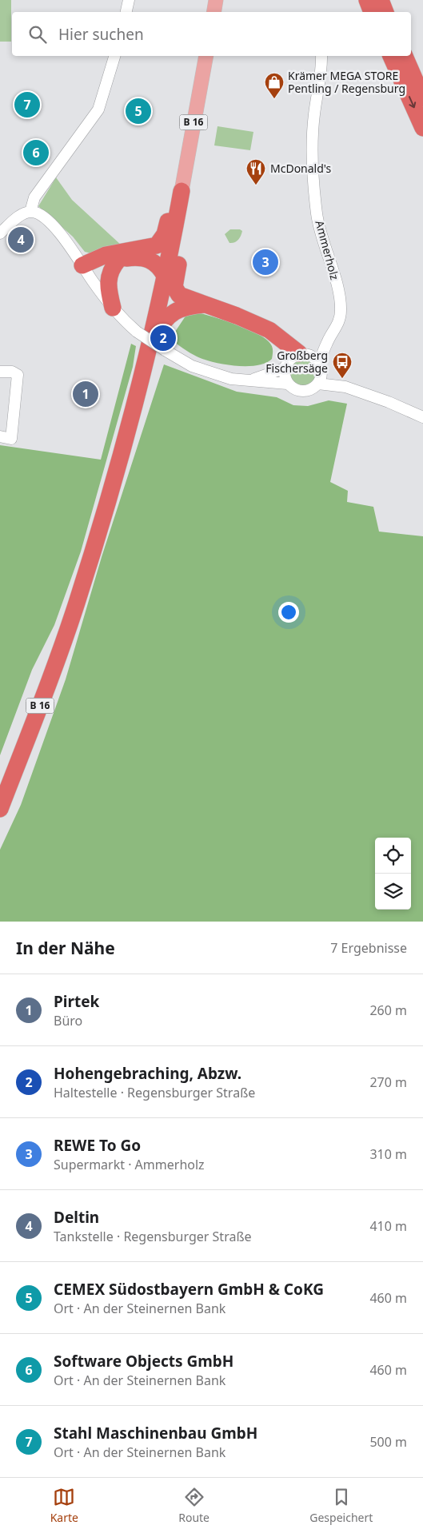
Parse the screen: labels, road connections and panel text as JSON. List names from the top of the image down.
{
  "streets": {
    "highway": ["B 16"],
    "street": ["Ammerholz"]
  },
  "places": {
    "shop": ["Krämer MEGA STORE Pentling / Regensburg"],
    "restaurant": ["McDonald's"],
    "bus stop": ["Großberg Fischersäge"]
  },
  "page": {
    "search": "Hier suchen",
    "pins": [
      "7",
      "5",
      "6",
      "4",
      "3",
      "2",
      "1"
    ],
    "heading": ["In der Nähe", "7 Ergebnisse"],
    "list": [
      {
        "mark": "1",
        "name": "Pirtek",
        "note": "Büro",
        "value": "260 m"
      },
      {
        "mark": "2",
        "name": "Hohengebraching, Abzw.",
        "note": "Haltestelle · Regensburger Straße",
        "value": "270 m"
      },
      {
        "mark": "3",
        "name": "REWE To Go",
        "note": "Supermarkt · Ammerholz",
        "value": "310 m"
      },
      {
        "mark": "4",
        "name": "Deltin",
        "note": "Tankstelle · Regensburger Straße",
        "value": "410 m"
      },
      {
        "mark": "5",
        "name": "CEMEX Südostbayern GmbH & CoKG",
        "note": "Ort · An der Steinernen Bank",
        "value": "460 m"
      },
      {
        "mark": "6",
        "name": "Software Objects GmbH",
        "note": "Ort · An der Steinernen Bank",
        "value": "460 m"
      },
      {
        "mark": "7",
        "name": "Stahl Maschinenbau GmbH",
        "note": "Ort · An der Steinernen Bank",
        "value": "500 m"
      }
    ],
    "nav": ["Karte", "Route", "Gespeichert"]
  }
}
